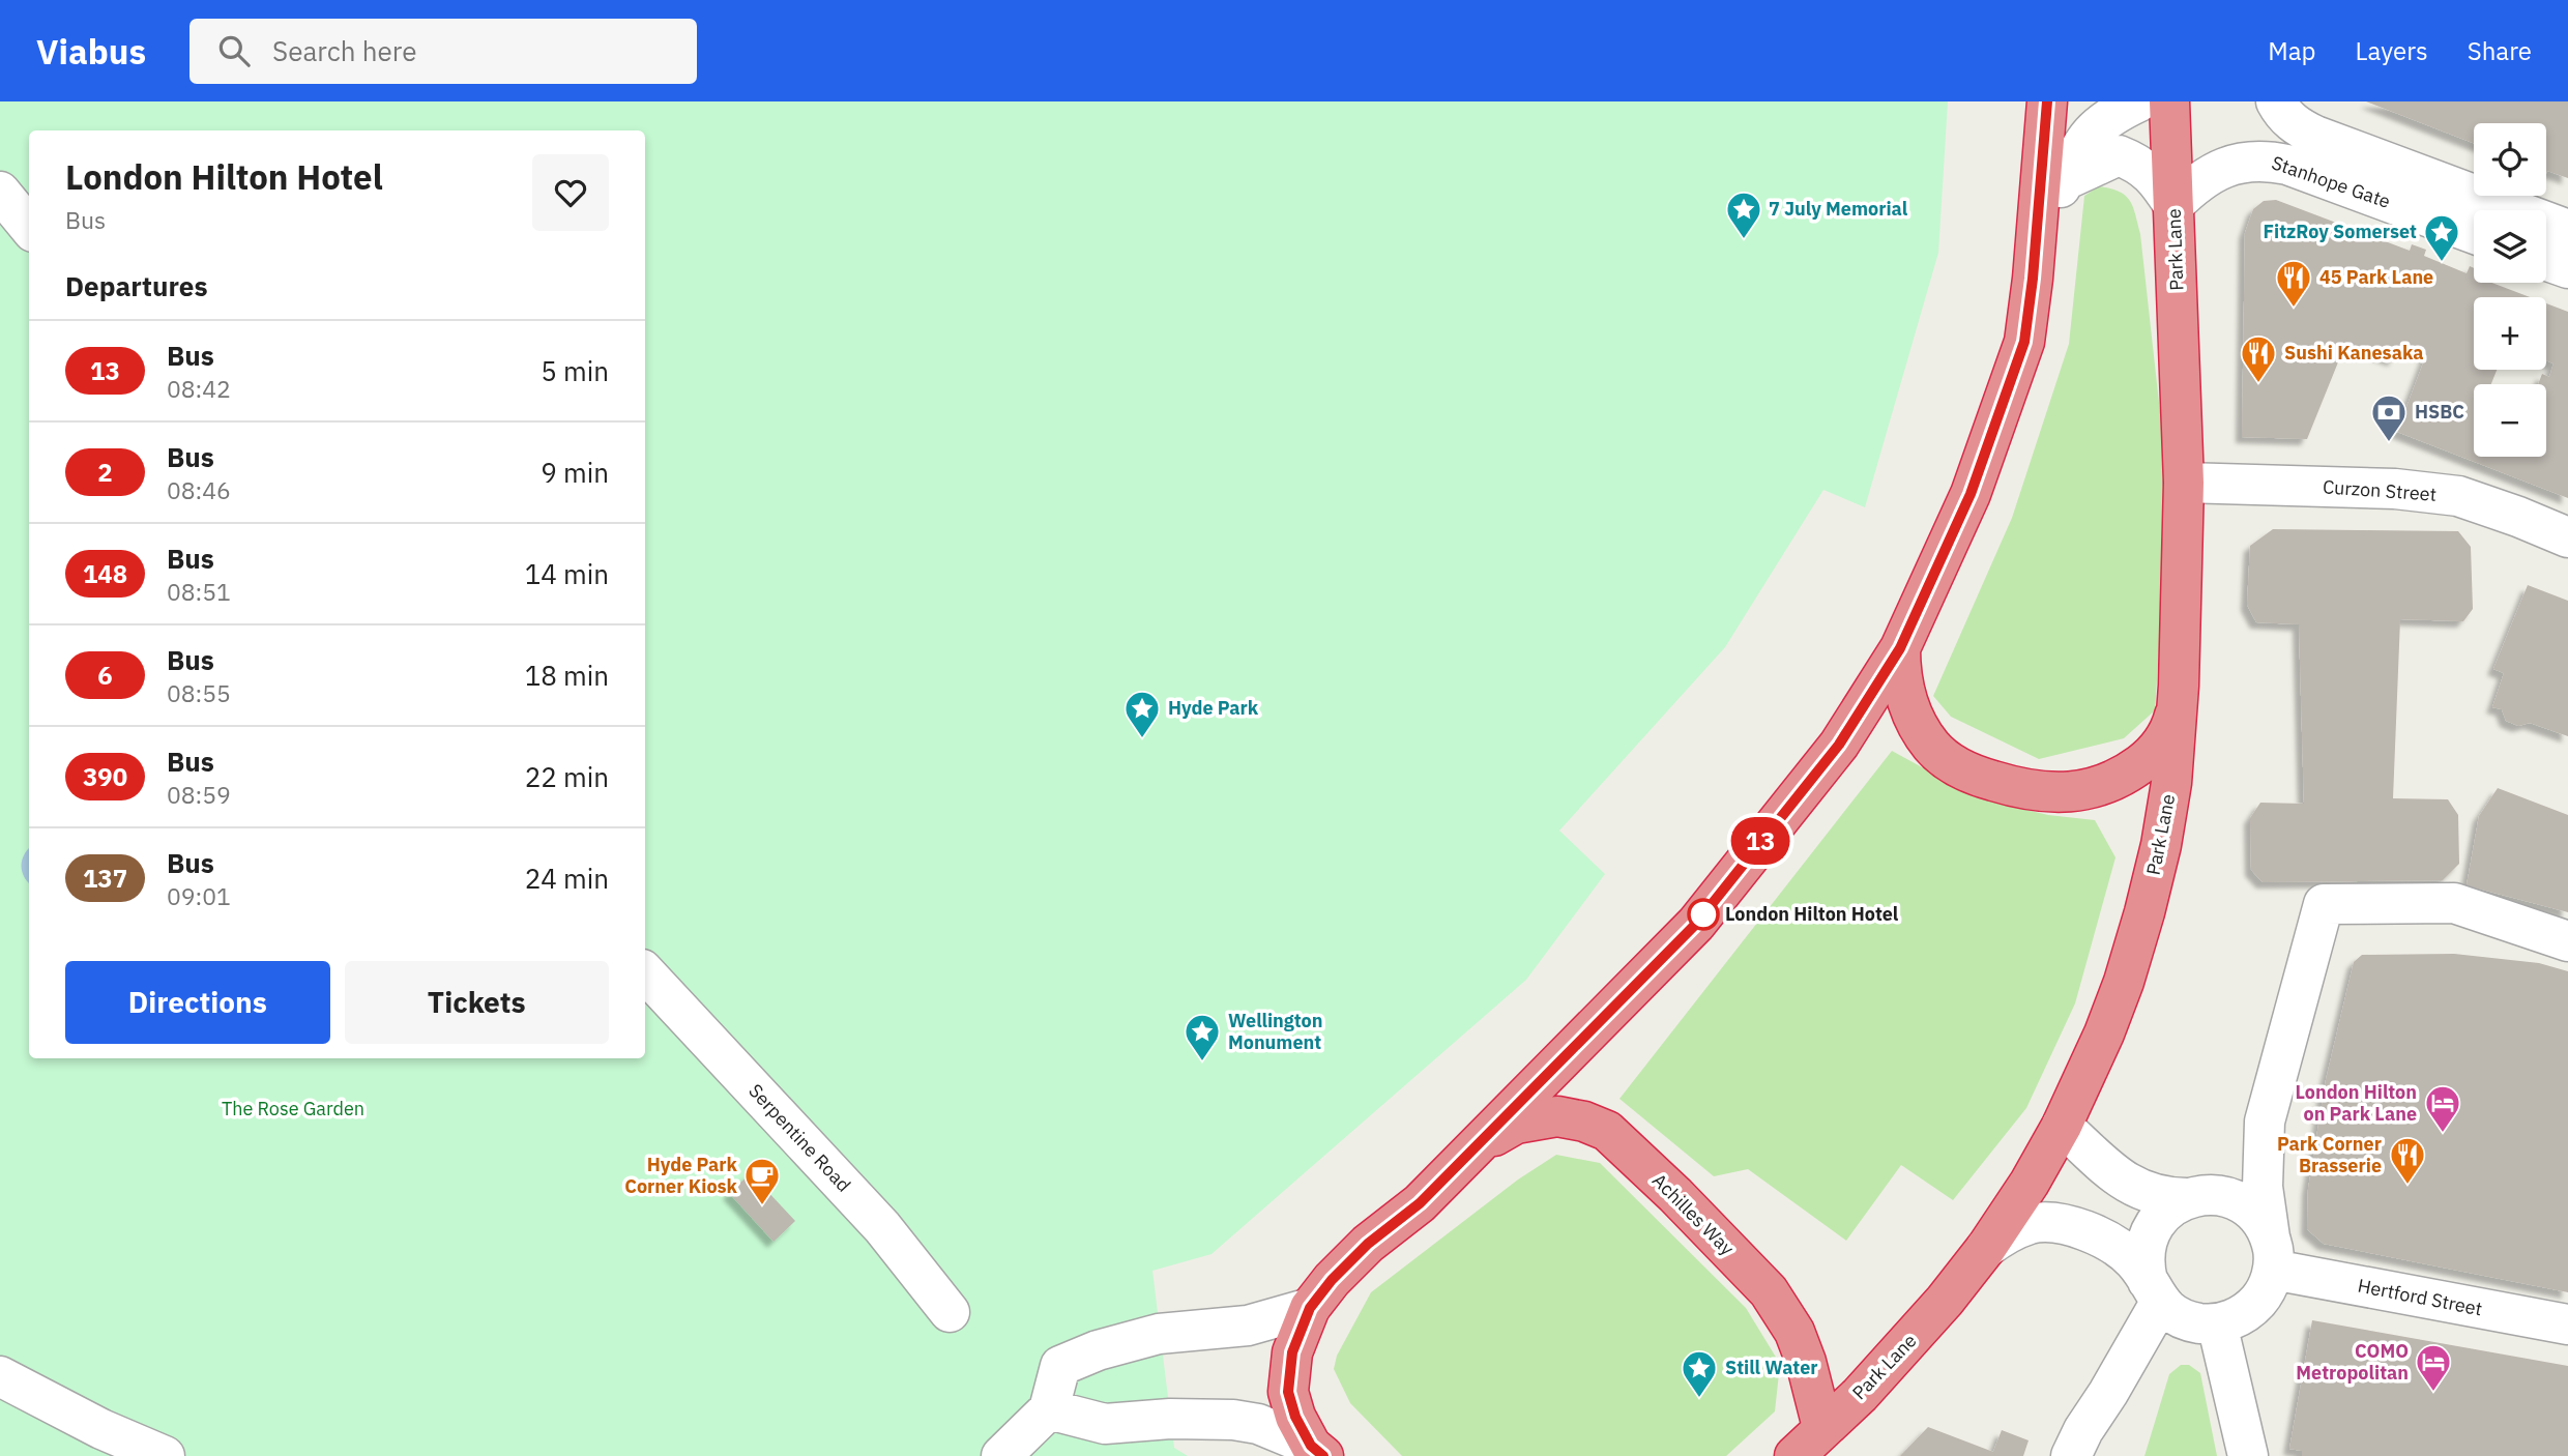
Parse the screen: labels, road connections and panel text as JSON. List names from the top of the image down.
{
  "streets": {
    "highway": ["Park Lane", "Achilles Way"],
    "street": [
      "Stanhope Gate",
      "Curzon Street",
      "Serpentine Road",
      "Hertford Street"
    ]
  },
  "crossings": [
    ["Stanhope Gate", "Park Lane"],
    ["Park Lane", "Curzon Street"],
    ["Park Lane", "Achilles Way"]
  ],
  "parks": ["The Rose Garden"],
  "places": {
    "place": [
      "7 July Memorial",
      "FitzRoy Somerset",
      "Hyde Park",
      "Wellington Monument",
      "Still Water"
    ],
    "restaurant": ["45 Park Lane", "Sushi Kanesaka", "Park Corner Brasserie"],
    "bank": ["HSBC"],
    "other": ["London Hilton Hotel"],
    "hotel": ["London Hilton on Park Lane", "COMO Metropolitan"],
    "cafe": ["Hyde Park Corner Kiosk"]
  },
  "lines": ["bus line 13"],
  "page": {
    "header": "Viabus",
    "search": "Search here",
    "nav": ["Map", "Layers", "Share"],
    "on_map": "13",
    "map_buttons": ["+", "−"],
    "heading": [
      ["London Hilton Hotel", "Bus"],
      "Departures"
    ],
    "list": [
      {
        "mark": "13",
        "name": "Bus",
        "note": "08:42",
        "value": "5 min"
      },
      {
        "mark": "2",
        "name": "Bus",
        "note": "08:46",
        "value": "9 min"
      },
      {
        "mark": "148",
        "name": "Bus",
        "note": "08:51",
        "value": "14 min"
      },
      {
        "mark": "6",
        "name": "Bus",
        "note": "08:55",
        "value": "18 min"
      },
      {
        "mark": "390",
        "name": "Bus",
        "note": "08:59",
        "value": "22 min"
      },
      {
        "mark": "137",
        "name": "Bus",
        "note": "09:01",
        "value": "24 min"
      }
    ],
    "buttons": ["Directions", "Tickets"]
  }
}
